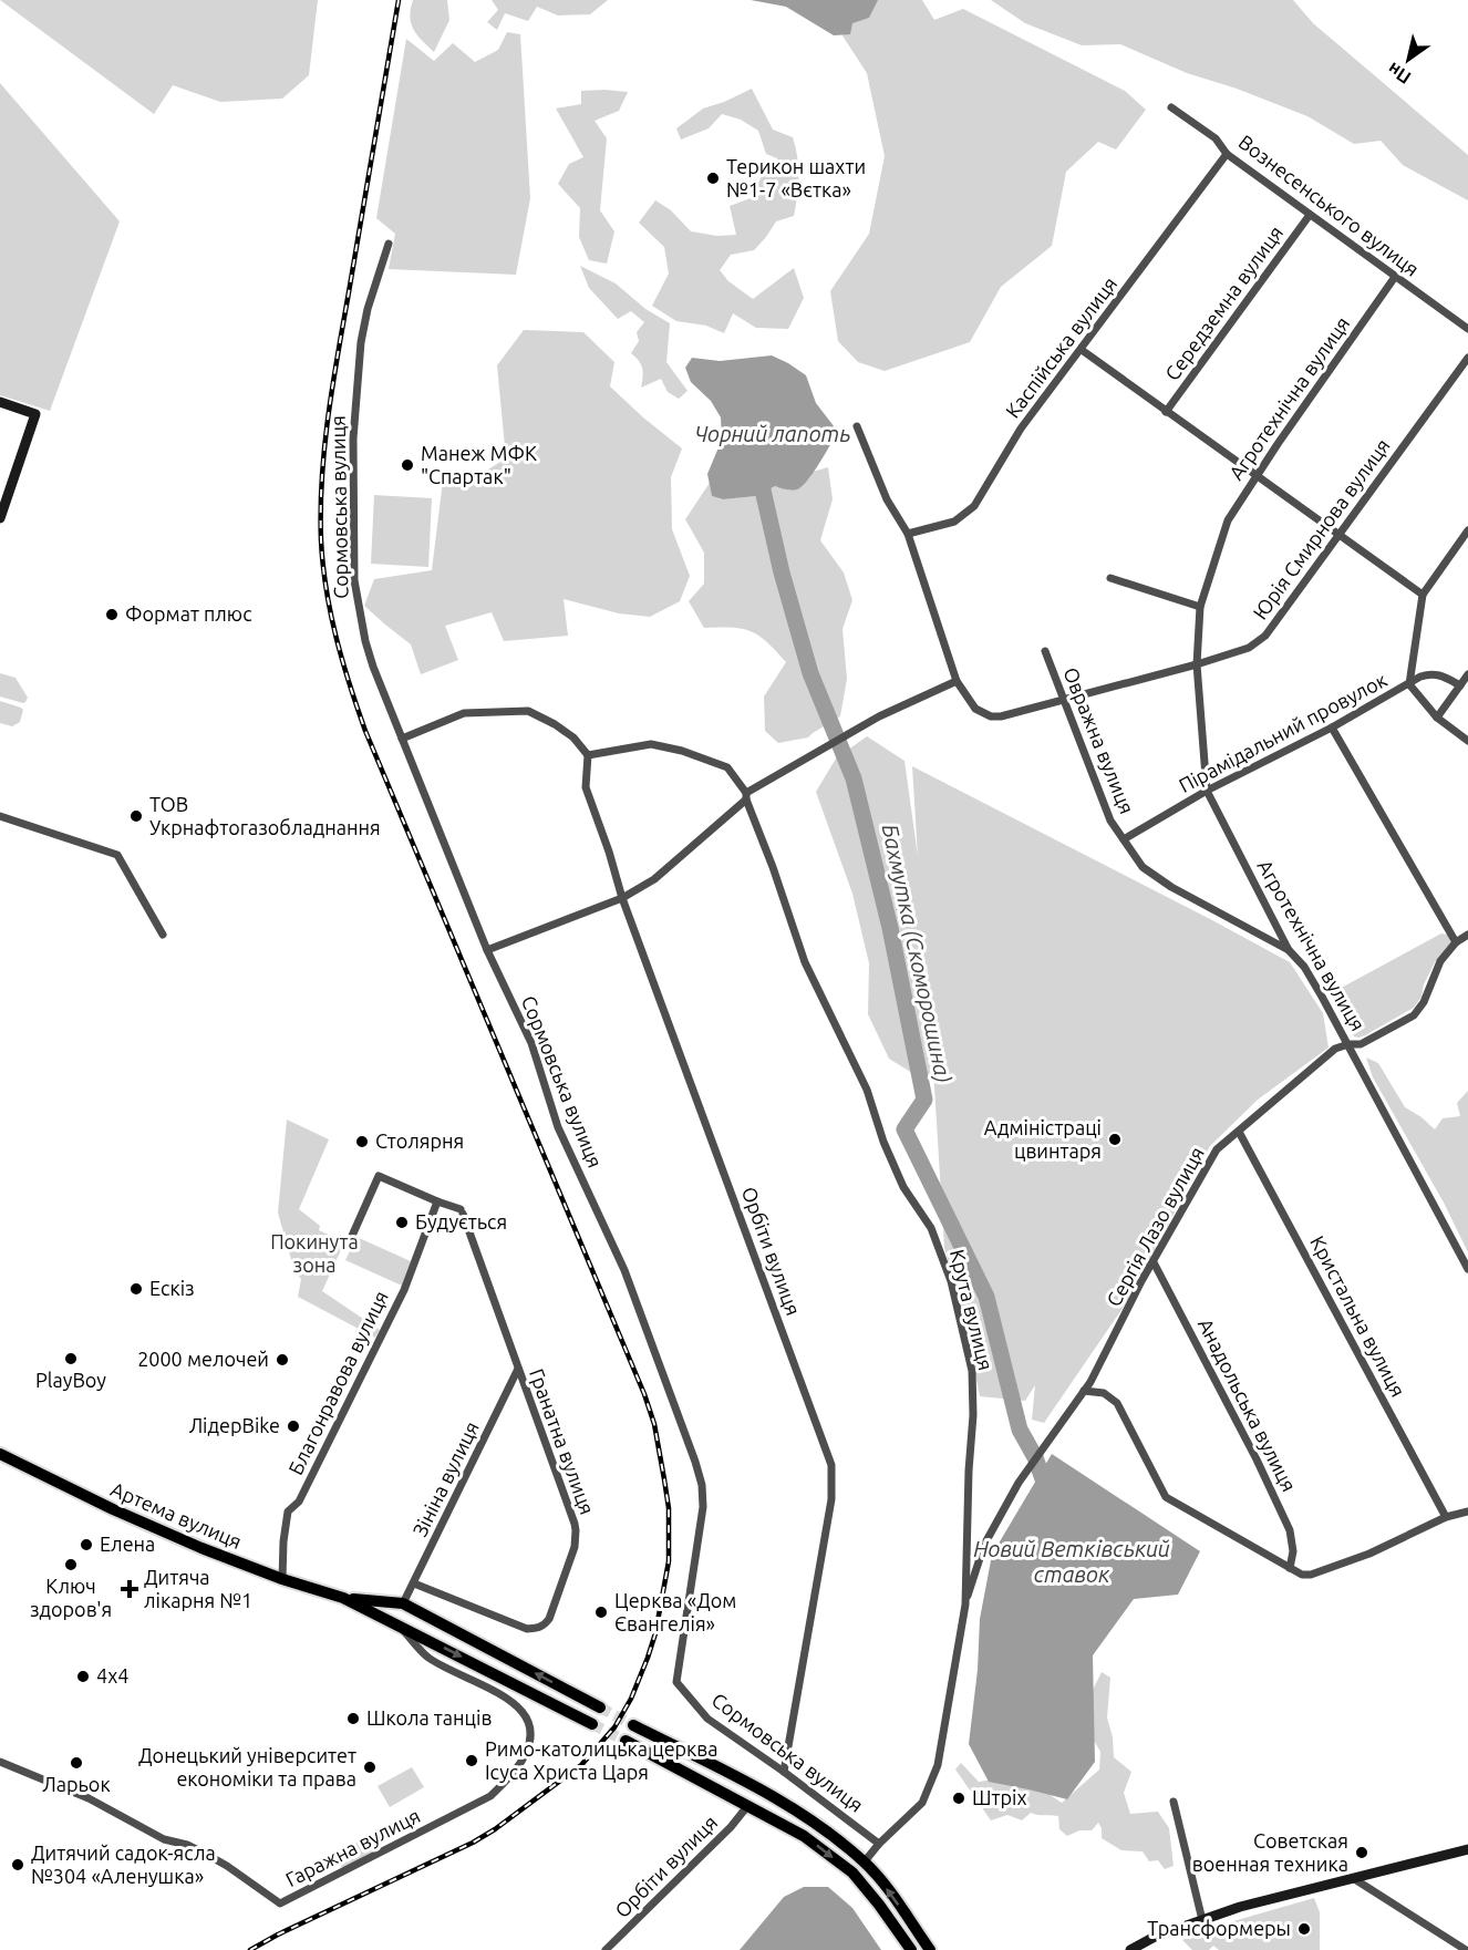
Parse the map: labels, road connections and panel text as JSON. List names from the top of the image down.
{
  "streets": {
    "main road": ["Артема вулиця"],
    "street": [
      "Вознесенського вулиця",
      "Середземна вулиця",
      "Каспійська вулиця",
      "Агротехнічна вулиця",
      "Сормовська вулиця",
      "Юрія Смирнова вулиця",
      "Пірамідальний провулок",
      "Овражна вулиця",
      "Сергія Лазо вулиця",
      "Орбіти вулиця",
      "Крута вулиця",
      "Кристальна вулиця",
      "Благонравова вулиця",
      "Анадольська вулиця",
      "Гранатна вулиця",
      "Зініна вулиця",
      "Гаражна вулиця"
    ]
  },
  "crossings": [
    ["Вознесенського вулиця", "Середземна вулиця"],
    ["Вознесенського вулиця", "Каспійська вулиця"],
    ["Вознесенського вулиця", "Агротехнічна вулиця"],
    ["Агротехнічна вулиця", "Юрія Смирнова вулиця"],
    ["Агротехнічна вулиця", "Пірамідальний провулок"],
    ["Агротехнічна вулиця", "Овражна вулиця"],
    ["Агротехнічна вулиця", "Сергія Лазо вулиця"],
    ["Сормовська вулиця", "Орбіти вулиця"],
    ["Сормовська вулиця", "Крута вулиця"],
    ["Юрія Смирнова вулиця", "Овражна вулиця"],
    ["Пірамідальний провулок", "Овражна вулиця"],
    ["Сергія Лазо вулиця", "Крута вулиця"],
    ["Сергія Лазо вулиця", "Кристальна вулиця"],
    ["Сергія Лазо вулиця", "Анадольська вулиця"],
    ["Орбіти вулиця", "Крута вулиця"],
    ["Благонравова вулиця", "Гранатна вулиця"],
    ["Благонравова вулиця", "Артема вулиця"],
    ["Гранатна вулиця", "Зініна вулиця"],
    ["Зініна вулиця", "Артема вулиця"],
    ["Артема вулиця", "Гаражна вулиця"]
  ],
  "water": ["Чорний лапоть", "Бахмутка (Скоморошина)", "Новий Ветківський ставок"],
  "parks": ["Покинута зона"],
  "places": {
    "other": [
      "Терикон шахти №1-7 «Вєтка»",
      "Манеж МФК \"Спартак\"",
      "Формат плюс",
      "ТОВ Укрнафтогазобладнання",
      "Адміністраці цвинтаря",
      "Столярня",
      "Будується",
      "Ескіз",
      "PlayBoy",
      "2000 мелочей",
      "ЛідерBike",
      "Елена",
      "Ключ здоров'я",
      "Церква «Дом Євангелія»",
      "4x4",
      "Школа танців",
      "Римо-католицька церква Ісуса Христа Царя",
      "Ларьок",
      "Донецький університет економіки та права",
      "Штріх",
      "Советская военная техника",
      "Дитячий садок-ясла №304 «Аленушка»",
      "Трансформеры"
    ],
    "health": ["Дитяча лікарня №1"]
  },
  "north": "bottom left"
}
